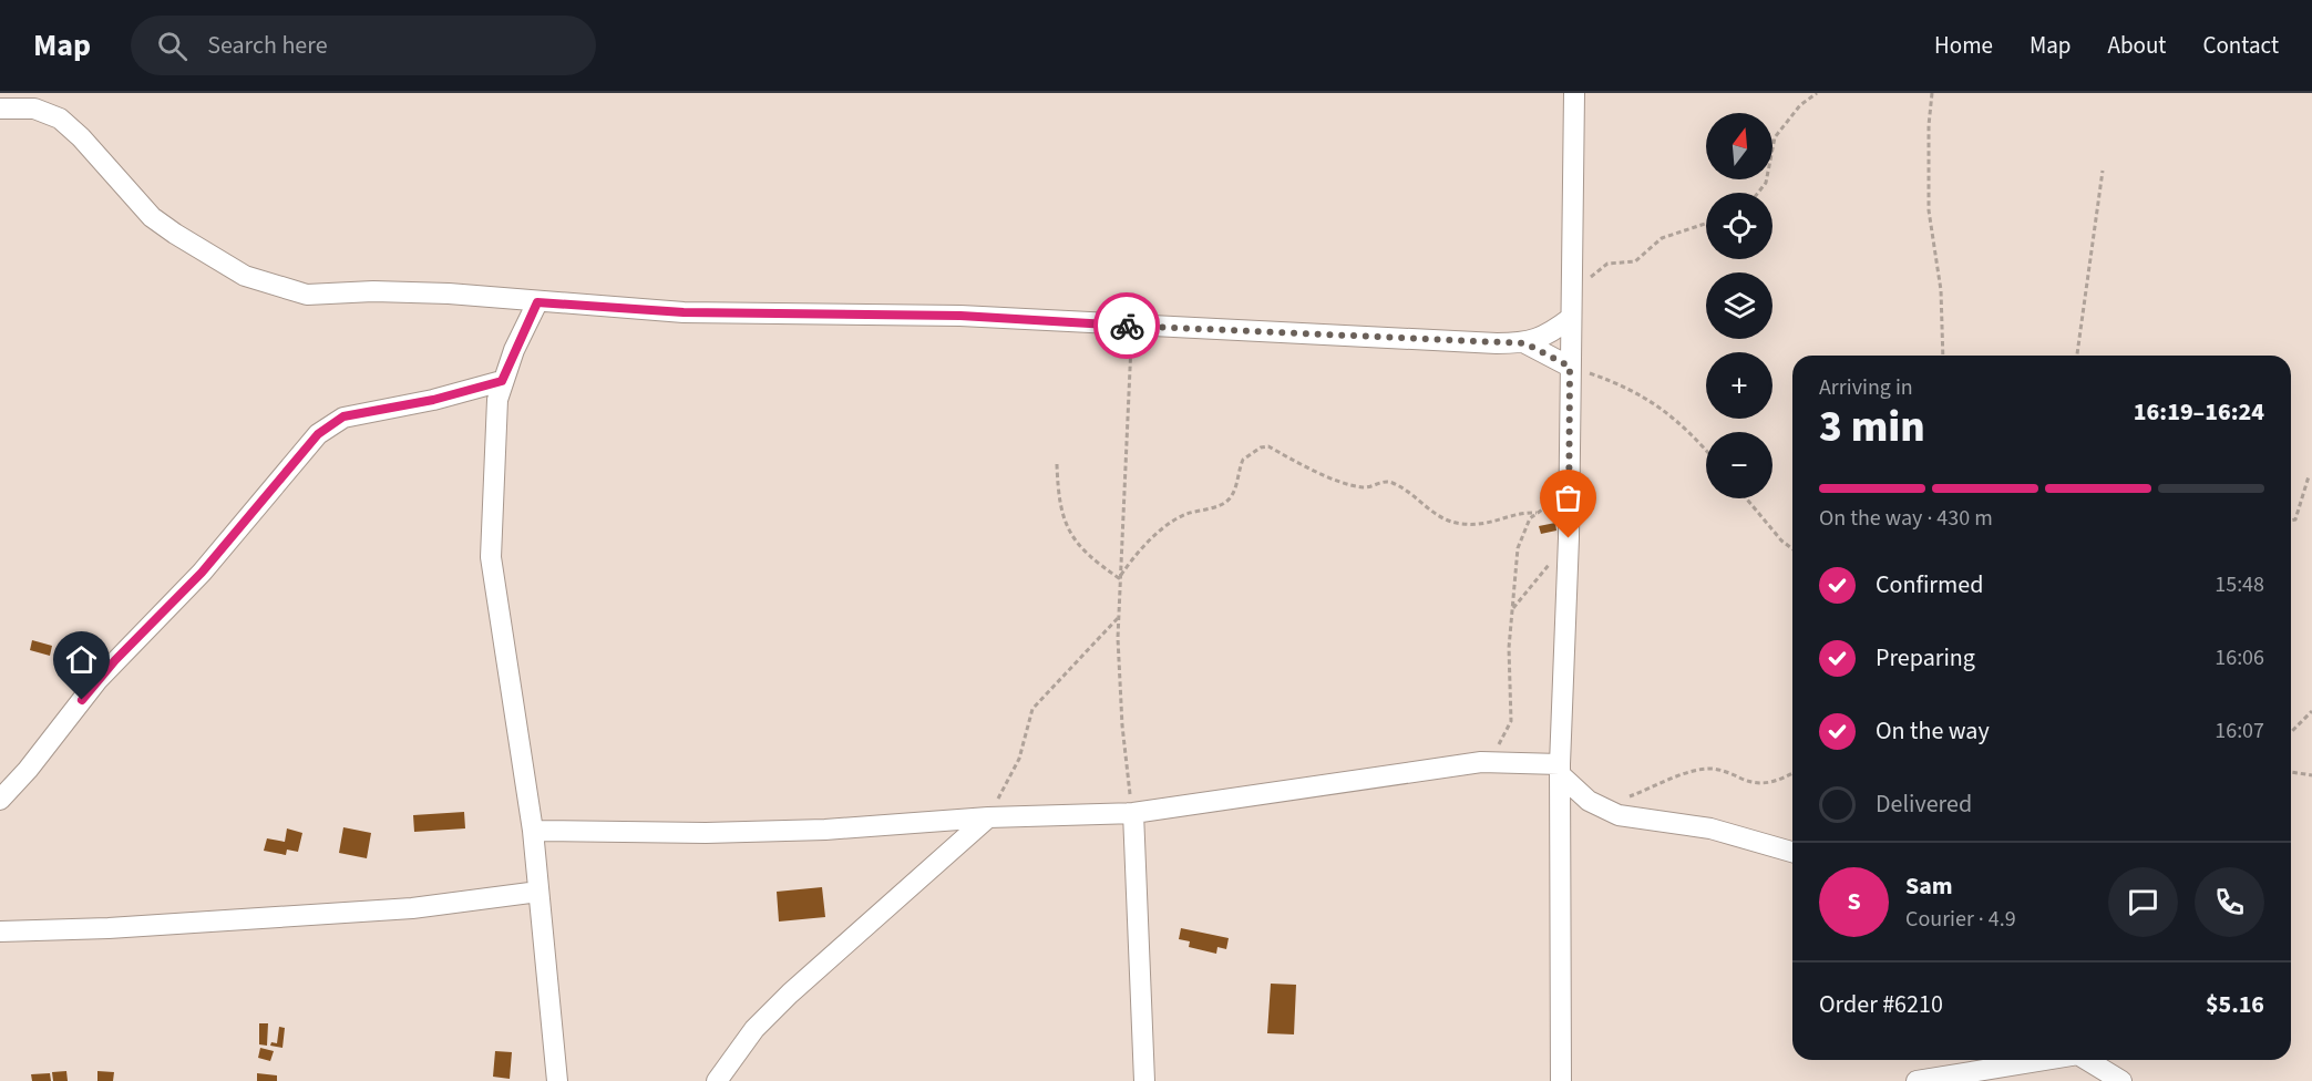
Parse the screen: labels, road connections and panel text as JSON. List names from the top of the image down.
{
  "north": "top",
  "page": {
    "header": "Map",
    "search": "Search here",
    "nav": [
      "Home",
      "Map",
      "About",
      "Contact"
    ],
    "map_buttons": ["+", "−"],
    "heading": ["3 min", "Arriving in", "16:19–16:24"],
    "panel": [
      "Sam",
      "Courier · 4.9",
      "Order #6210",
      "$5.16"
    ],
    "bar": "On the way · 430 m",
    "list": [
      ["Confirmed", "15:48"],
      ["Preparing", "16:06"],
      ["On the way", "16:07"],
      "Delivered"
    ],
    "round": "S"
  }
}
